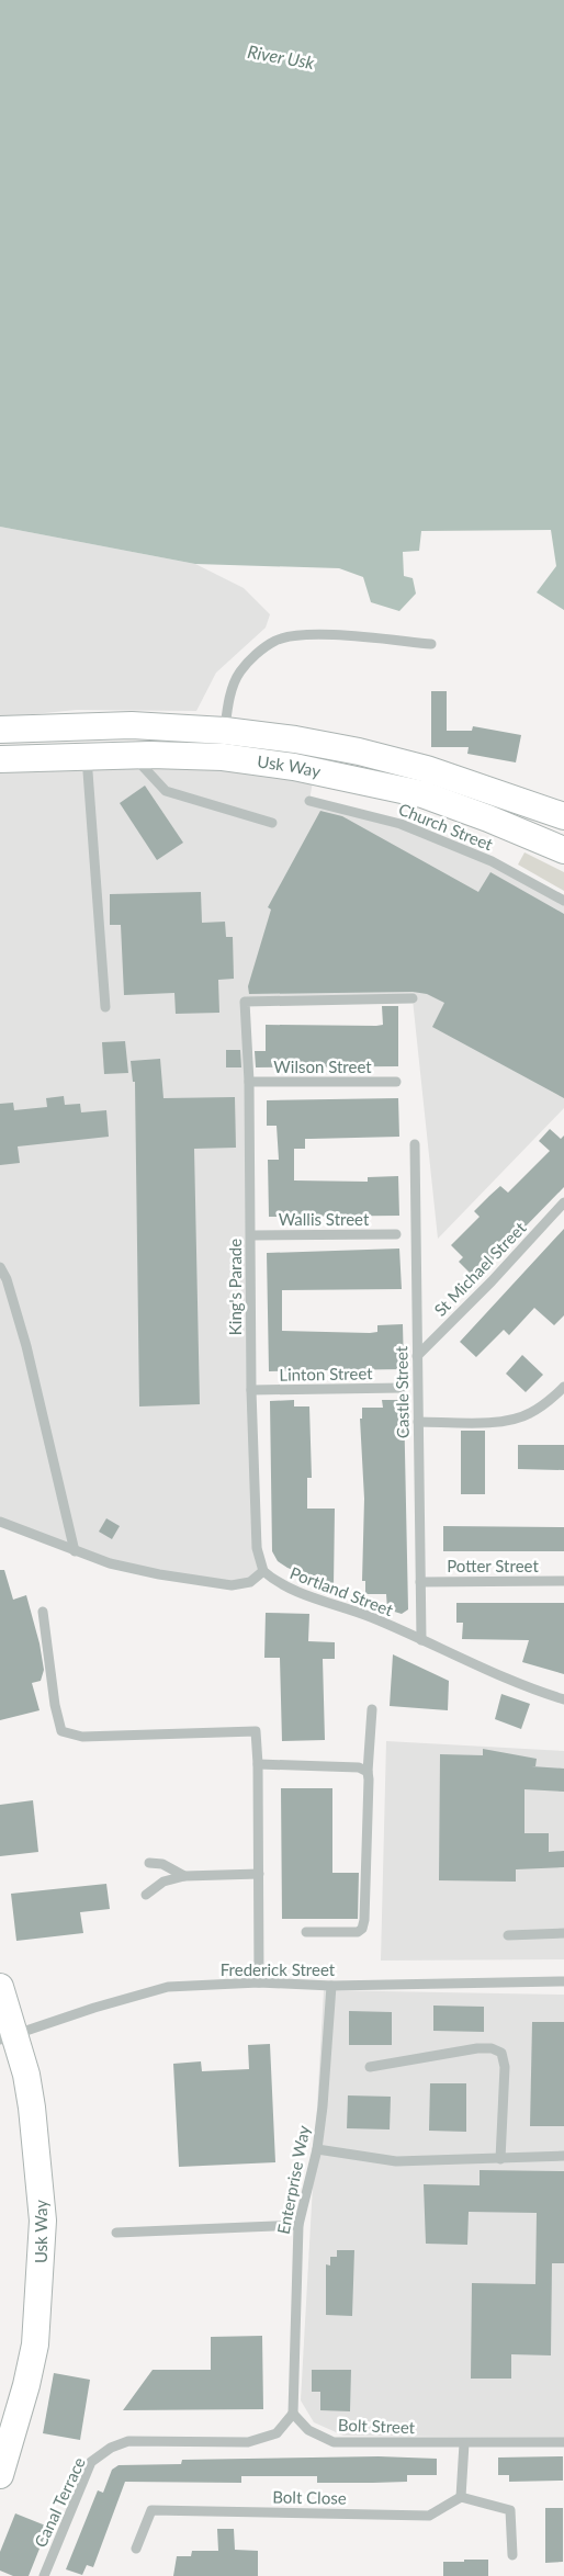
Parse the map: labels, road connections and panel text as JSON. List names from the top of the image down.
{
  "streets": {
    "main road": ["Usk Way"],
    "street": [
      "Church Street",
      "Wilson Street",
      "Wallis Street",
      "St Michael Street",
      "King's Parade",
      "Linton Street",
      "Castle Street",
      "Potter Street",
      "Portland Street",
      "Frederick Street",
      "Enterprise Way",
      "Bolt Street",
      "Bolt Close",
      "Canal Terrace"
    ]
  },
  "crossings": [
    ["Usk Way", "Frederick Street"],
    ["Wilson Street", "King's Parade"],
    ["Wallis Street", "King's Parade"],
    ["St Michael Street", "Castle Street"],
    ["King's Parade", "Linton Street"],
    ["King's Parade", "Portland Street"],
    ["Castle Street", "Potter Street"],
    ["Castle Street", "Portland Street"],
    ["Frederick Street", "Enterprise Way"],
    ["Enterprise Way", "Bolt Street"],
    ["Enterprise Way", "Canal Terrace"],
    ["Bolt Street", "Canal Terrace"]
  ],
  "water": ["River Usk"]
}
